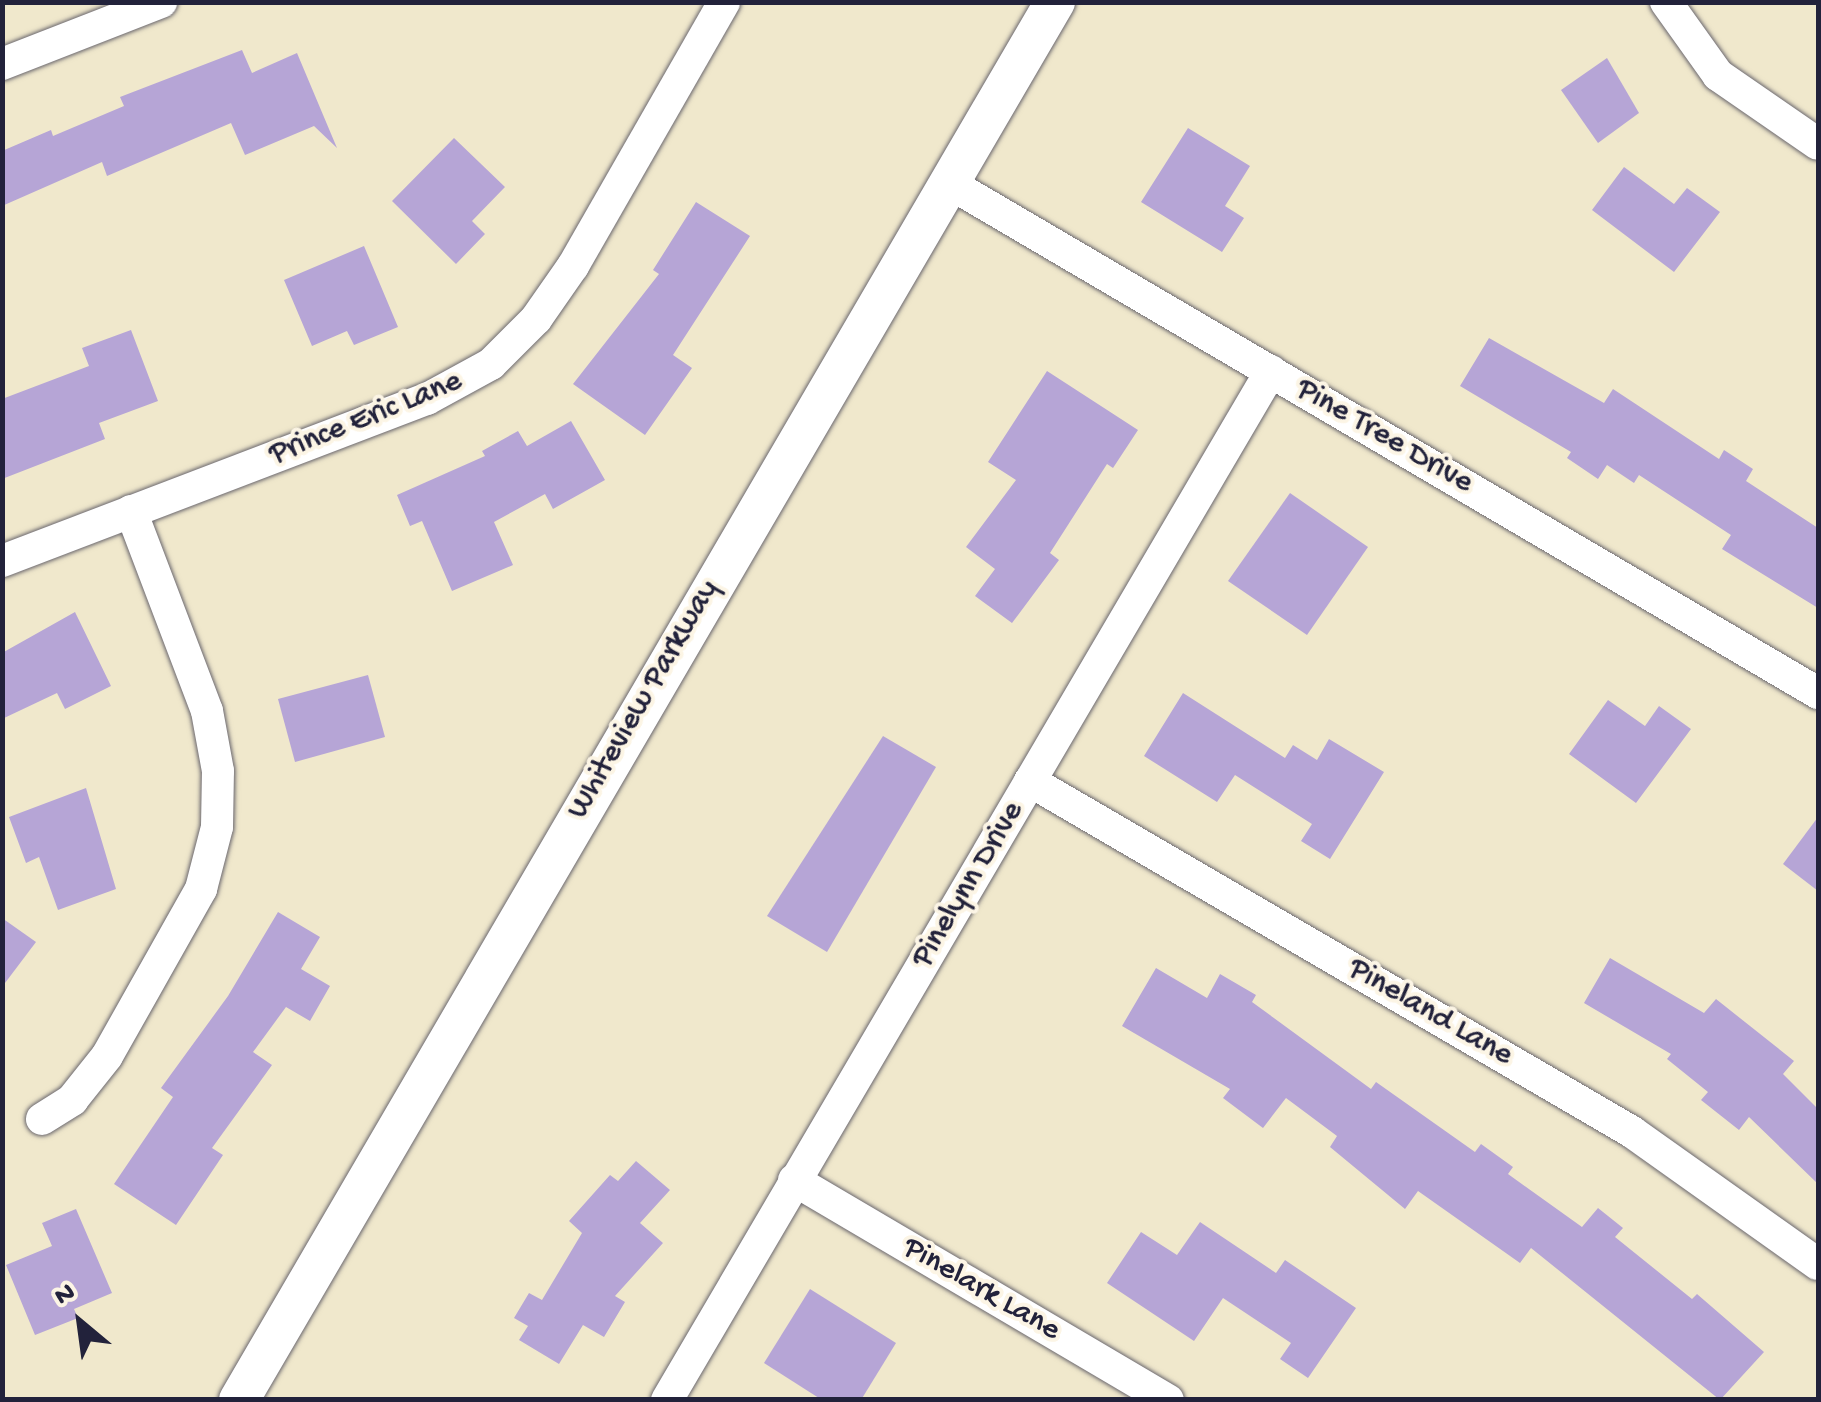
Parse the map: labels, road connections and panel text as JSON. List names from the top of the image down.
{
  "streets": {
    "street": [
      "Prince Eric Lane",
      "Pine Tree Drive",
      "Whiteview Parkway",
      "Pinelynn Drive",
      "Pineland Lane",
      "Pinelark Lane"
    ]
  },
  "crossings": [
    ["Pine Tree Drive", "Whiteview Parkway"],
    ["Pine Tree Drive", "Pinelynn Drive"],
    ["Pinelynn Drive", "Pineland Lane"],
    ["Pinelynn Drive", "Pinelark Lane"]
  ],
  "north": "top left"
}
